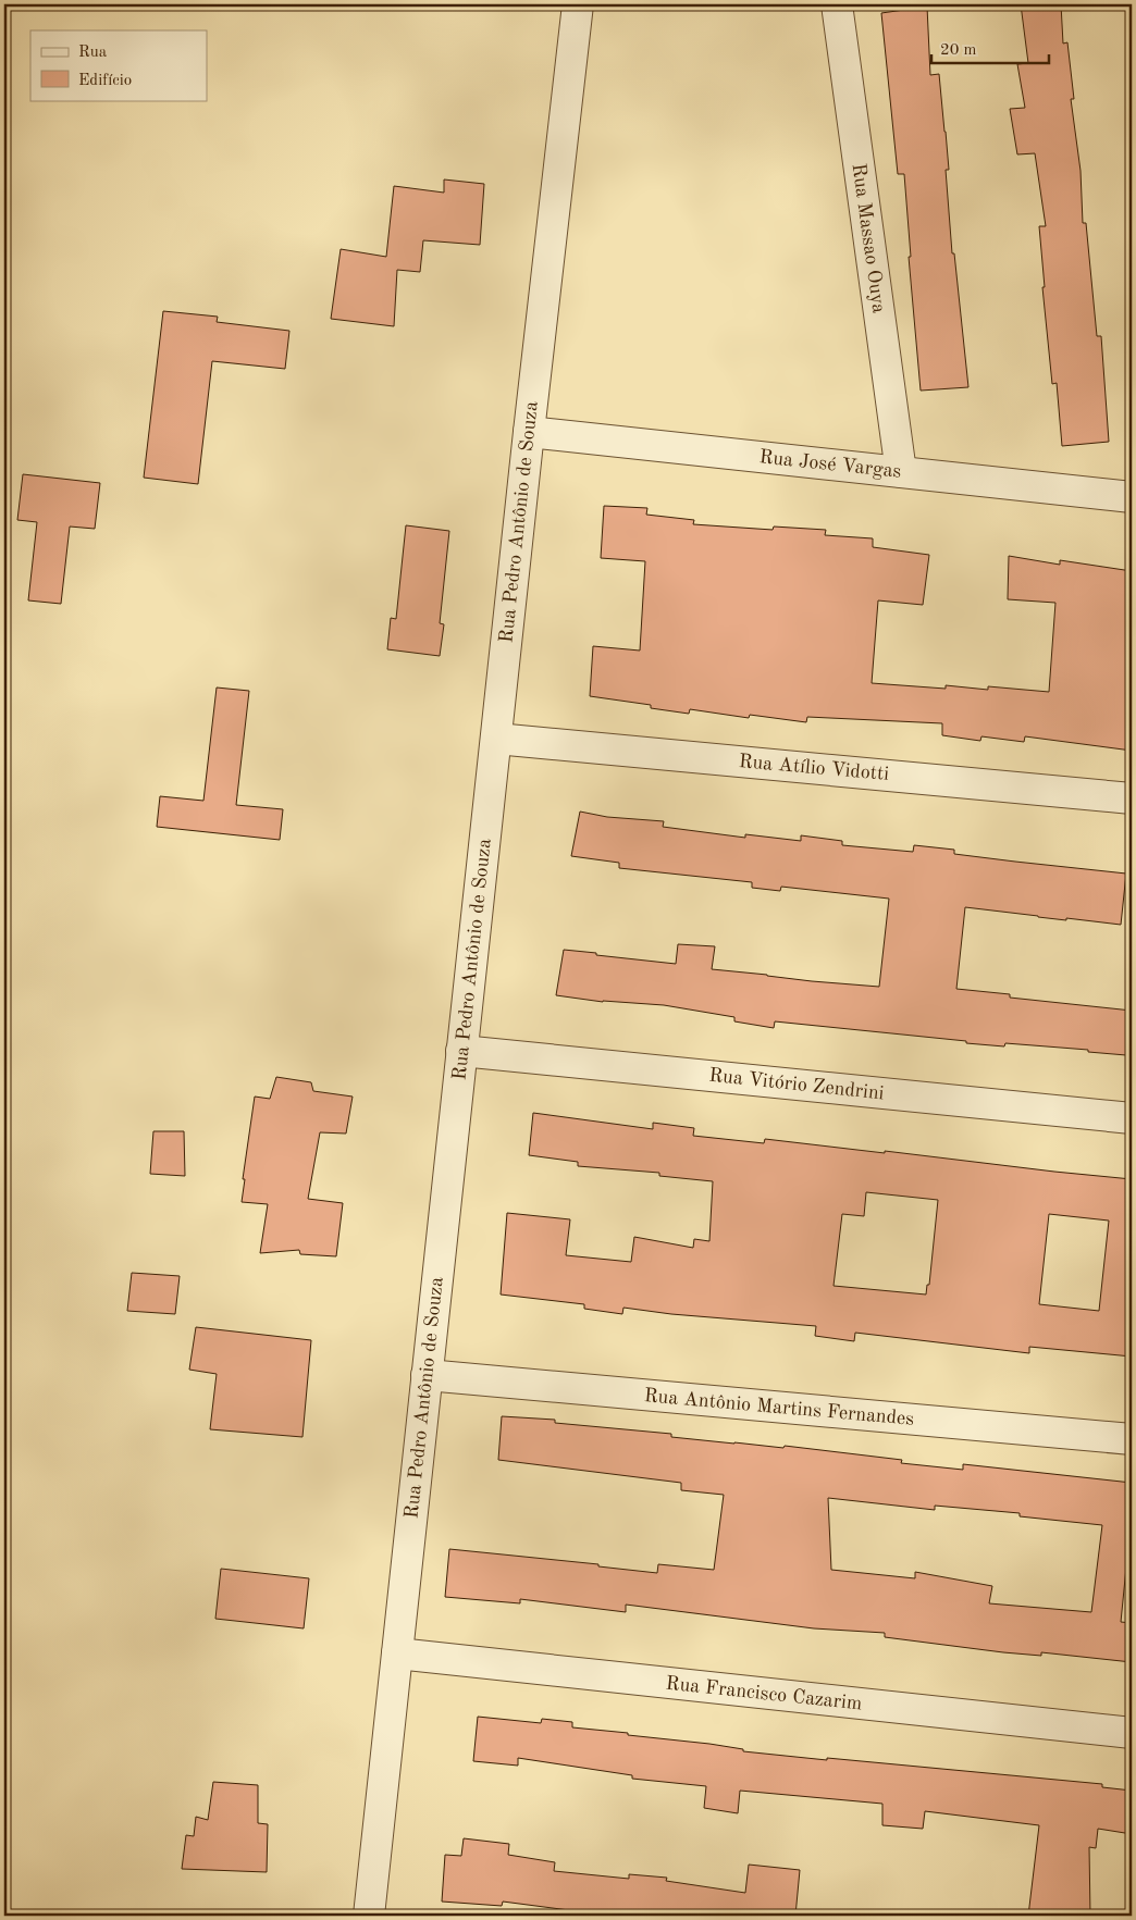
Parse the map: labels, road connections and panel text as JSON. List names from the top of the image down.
{
  "streets": {
    "street": [
      "Rua Massao Ouya",
      "Rua José Vargas",
      "Rua Pedro Antônio de Souza",
      "Rua Atílio Vidotti",
      "Rua Vitório Zendrini",
      "Rua Antônio Martins Fernandes",
      "Rua Francisco Cazarim"
    ]
  },
  "crossings": [
    ["Rua Massao Ouya", "Rua José Vargas"],
    ["Rua José Vargas", "Rua Pedro Antônio de Souza"],
    ["Rua Pedro Antônio de Souza", "Rua Atílio Vidotti"],
    ["Rua Pedro Antônio de Souza", "Rua Vitório Zendrini"],
    ["Rua Pedro Antônio de Souza", "Rua Antônio Martins Fernandes"],
    ["Rua Pedro Antônio de Souza", "Rua Francisco Cazarim"]
  ],
  "legend": ["Rua", "Edifício"],
  "scale_bar": "20 m"
}
